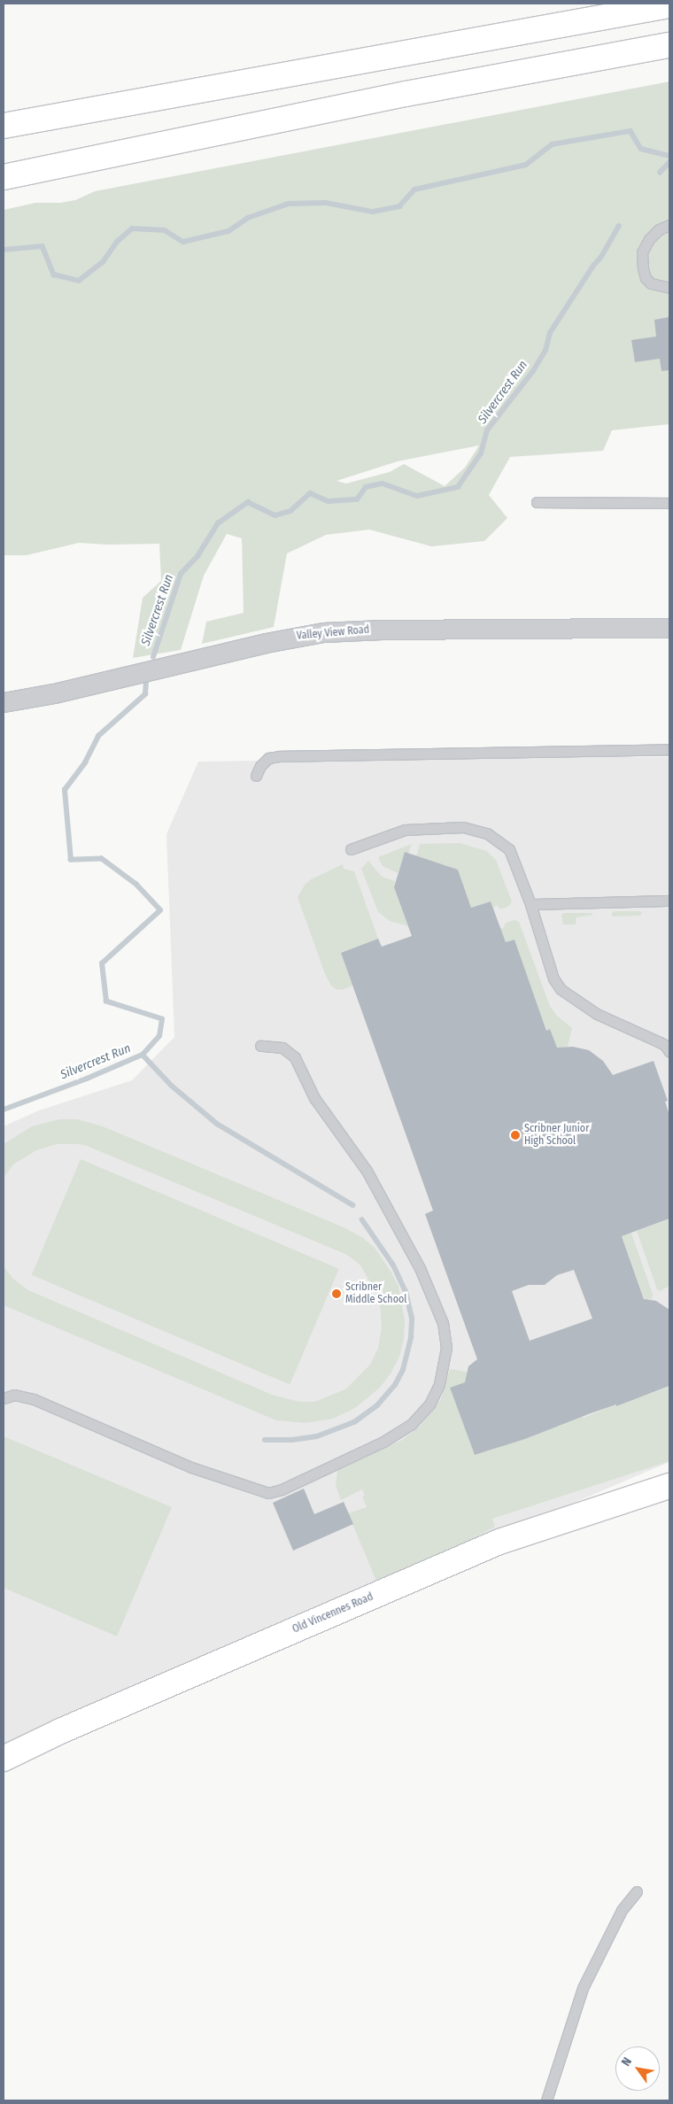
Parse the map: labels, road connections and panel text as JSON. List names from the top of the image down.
{
  "streets": {
    "main road": ["Old Vincennes Road"],
    "street": ["Valley View Road"]
  },
  "water": ["Silvercrest Run"],
  "places": ["Scribner Junior High School", "Scribner Middle School"],
  "north": "top left"
}
